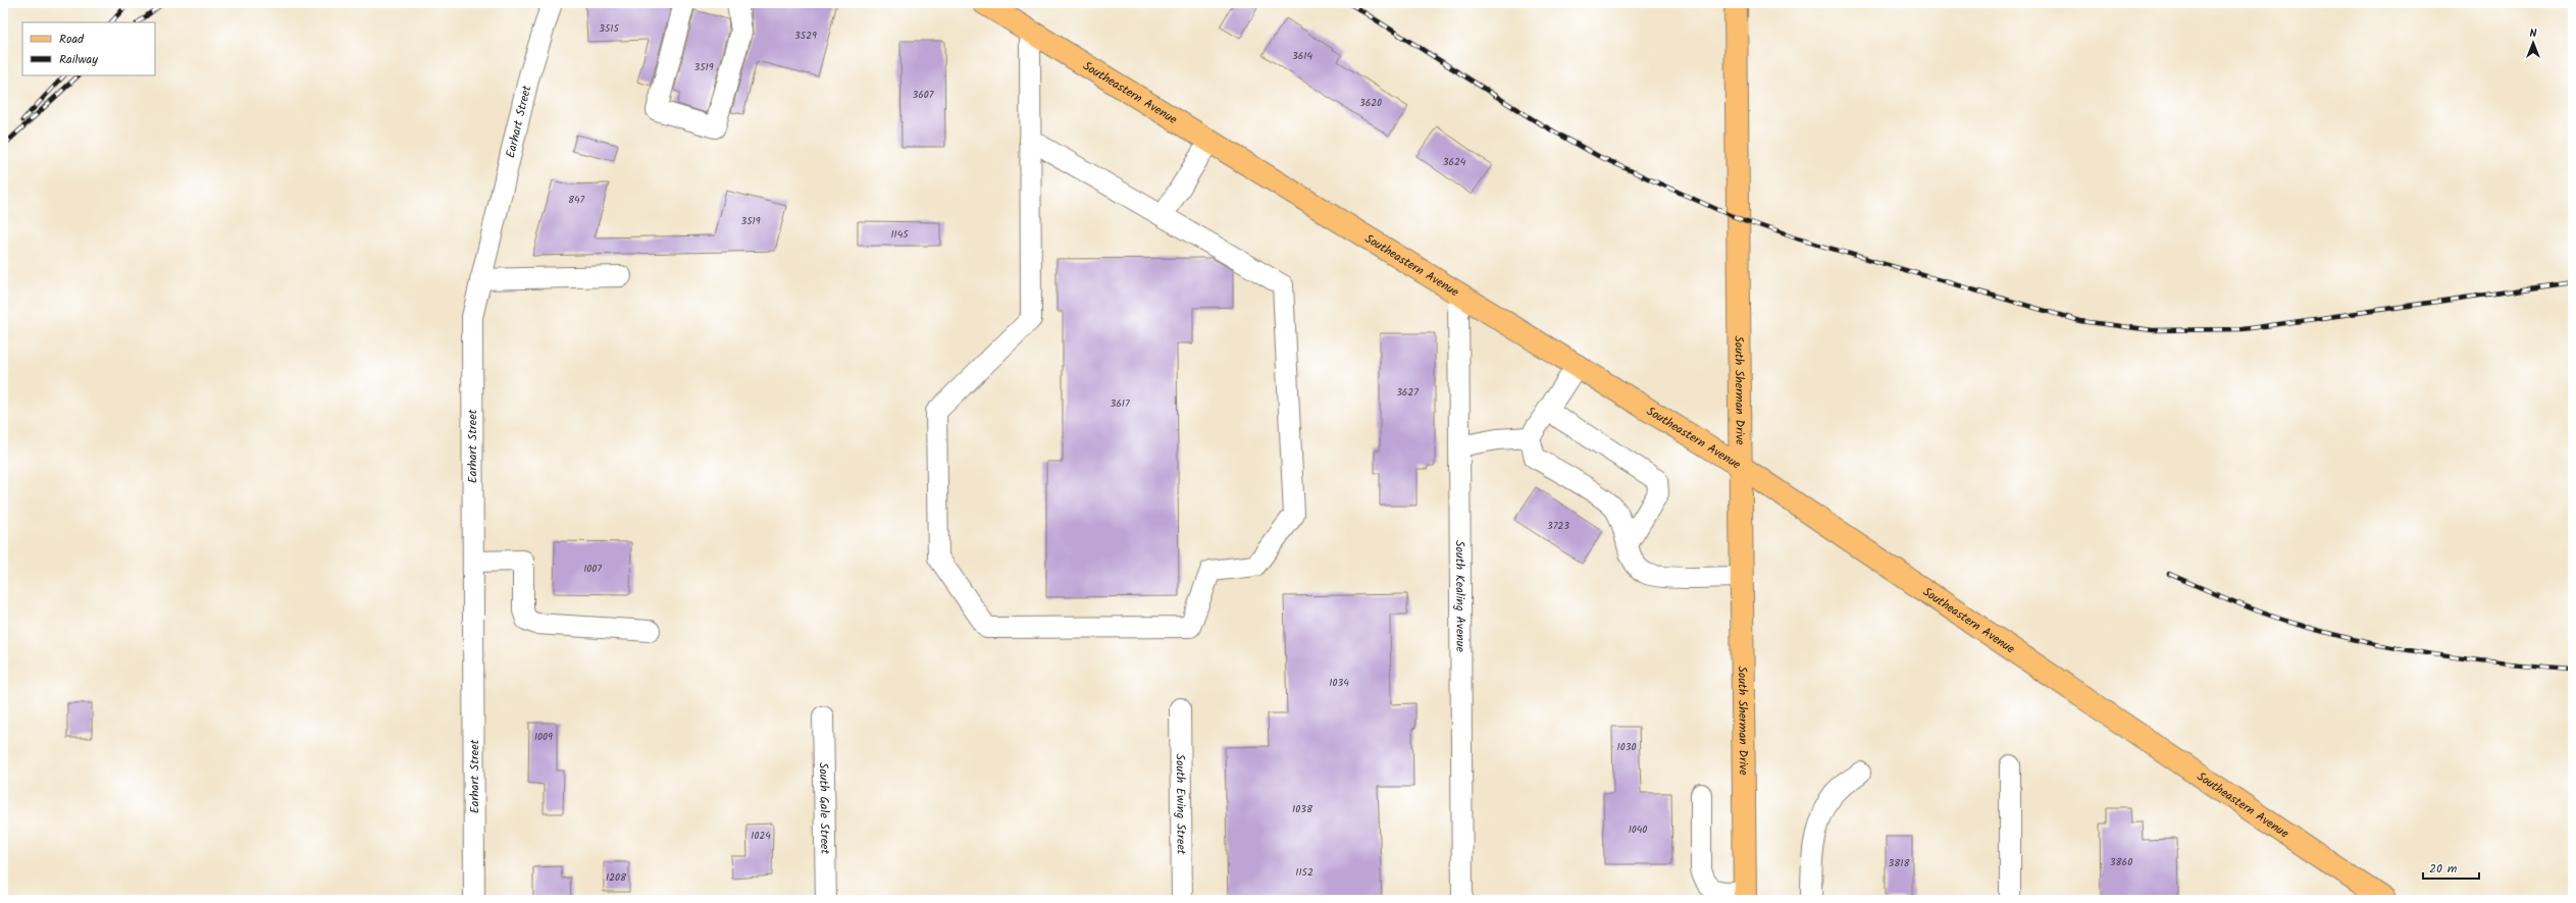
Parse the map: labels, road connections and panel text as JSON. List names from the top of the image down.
{
  "streets": {
    "main road": ["Southeastern Avenue", "South Sherman Drive"],
    "street": [
      "Earhart Street",
      "South Kealing Avenue",
      "South Ewing Street",
      "South Gale Street"
    ]
  },
  "crossings": [
    ["Southeastern Avenue", "South Sherman Drive"],
    ["Southeastern Avenue", "South Kealing Avenue"]
  ],
  "house_numbers": [
    "3515",
    "3529",
    "3614",
    "3519",
    "3607",
    "3620",
    "3624",
    "847",
    "3519",
    "1145",
    "3627",
    "3617",
    "3723",
    "1007",
    "1034",
    "1009",
    "1030",
    "1038",
    "1040",
    "1024",
    "3860",
    "3818",
    "1152",
    "1208"
  ],
  "legend": ["Road", "Railway"],
  "scale_bar": "20 m",
  "north": "top"
}
